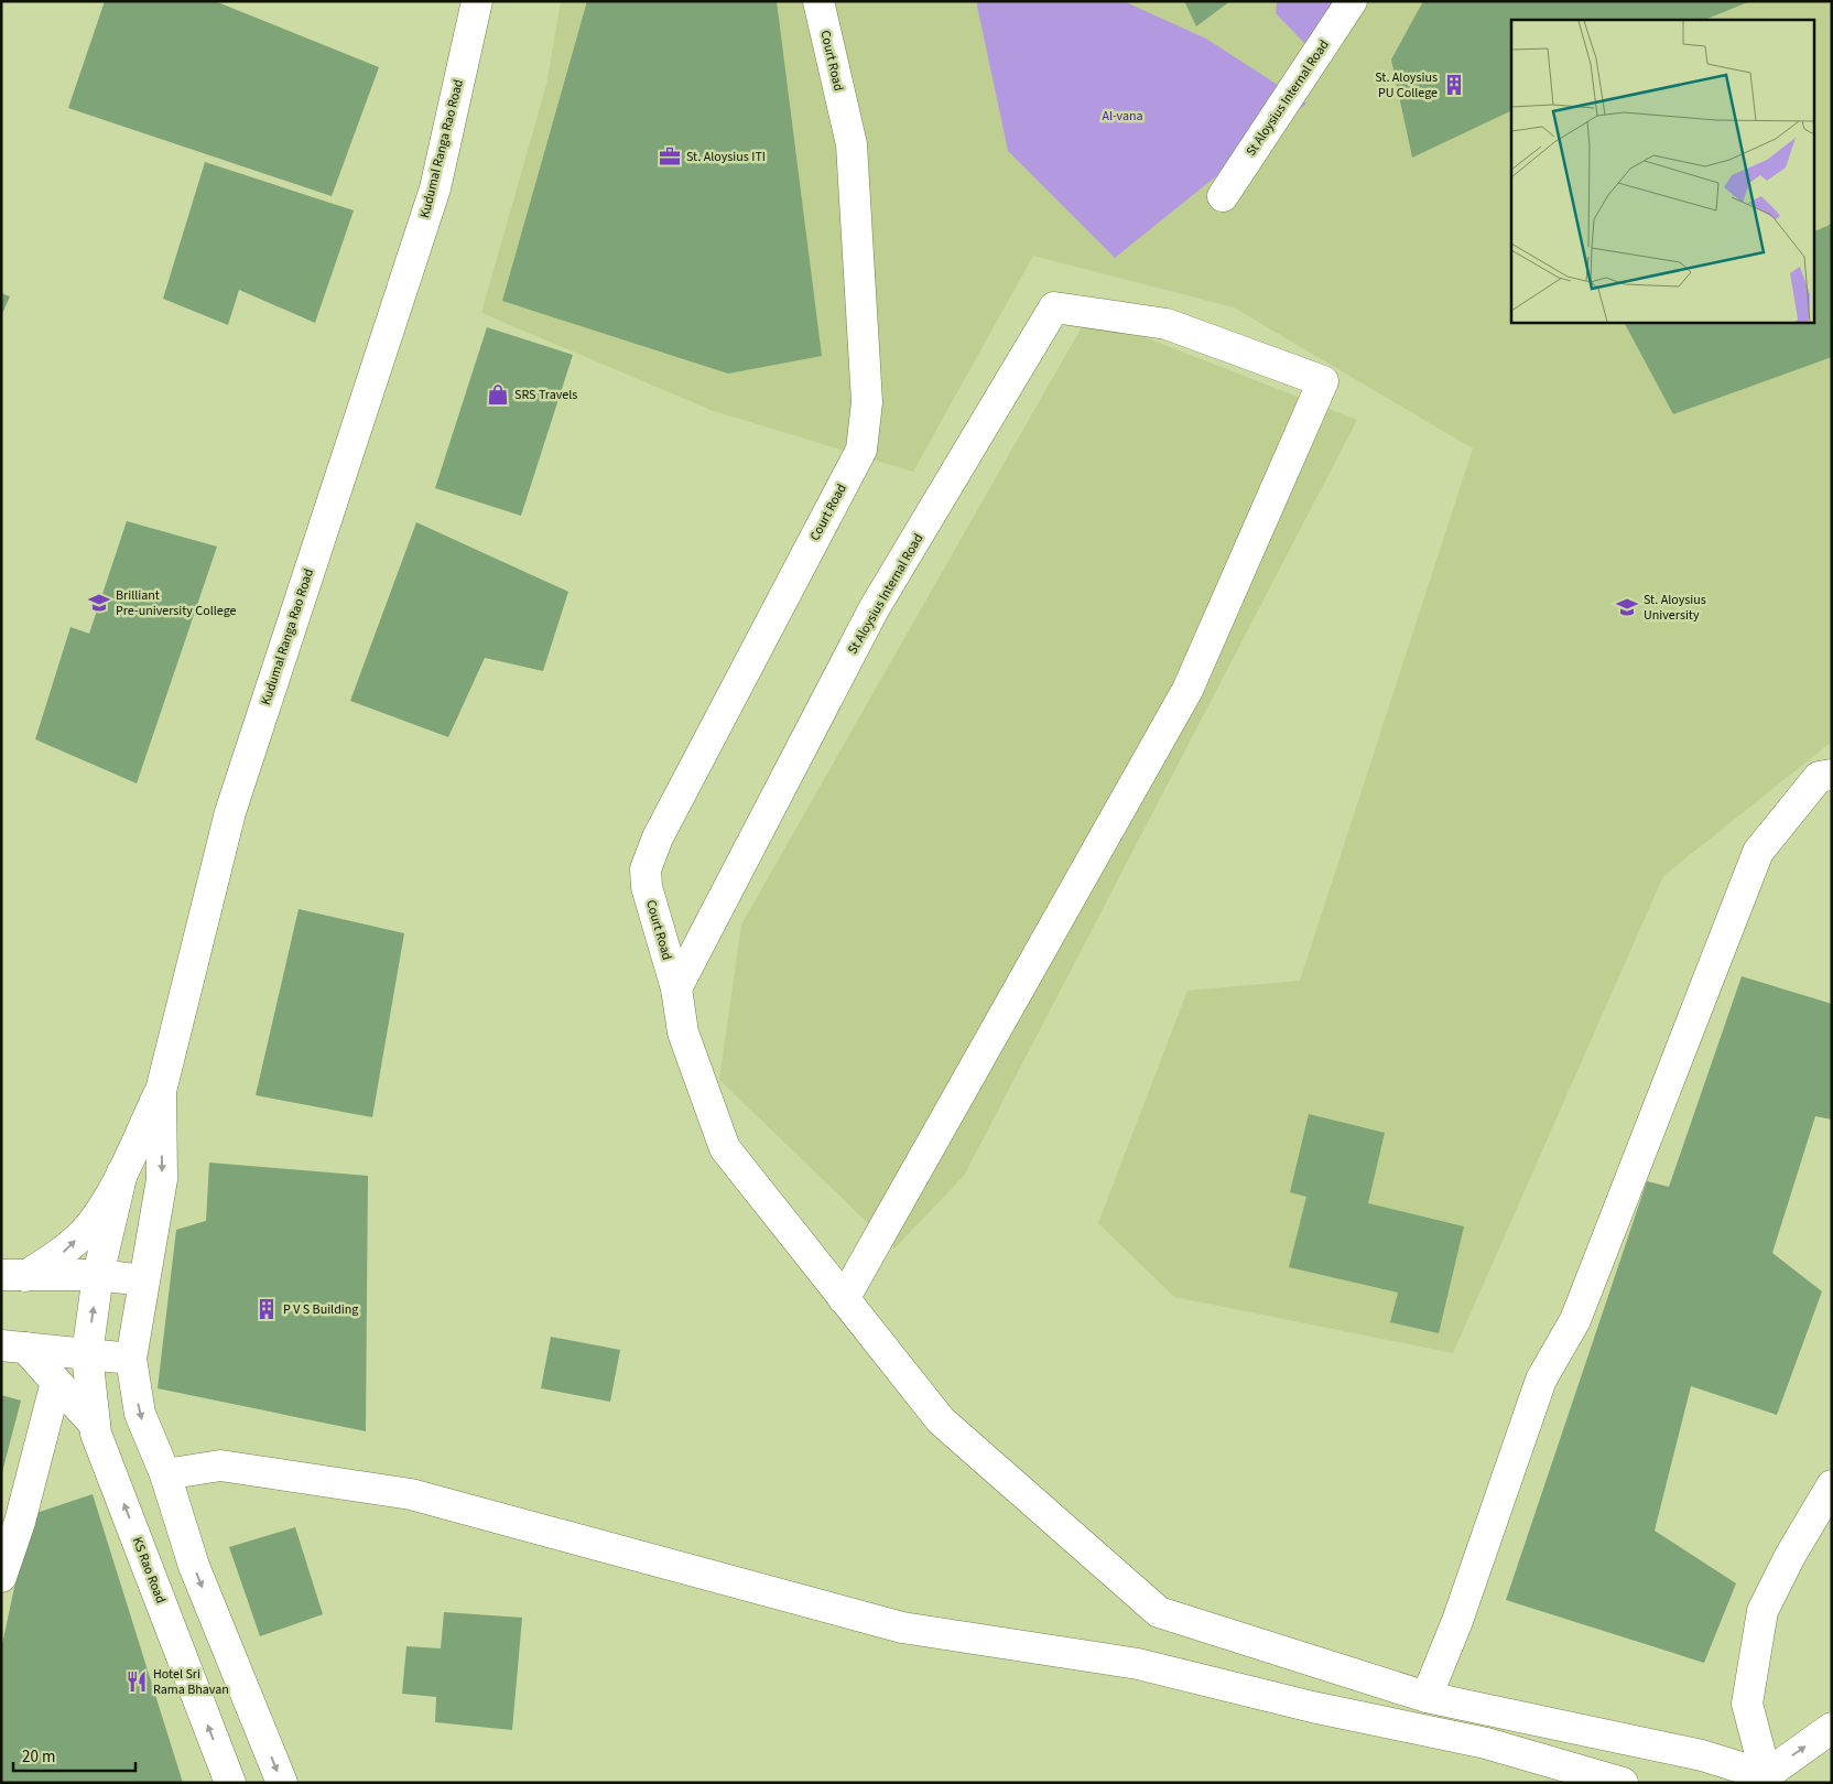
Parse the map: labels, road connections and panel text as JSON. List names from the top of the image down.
{
  "streets": {
    "main road": [
      "Court Road",
      "St Aloysius Internal Road",
      "Kudumal Ranga Rao Road",
      "KS Rao Road"
    ]
  },
  "crossings": [
    ["Court Road", "St Aloysius Internal Road"]
  ],
  "parks": ["Al-vana"],
  "places": {
    "building": ["St. Aloysius PU College", "P V S Building"],
    "office": ["St. Aloysius ITI"],
    "shop": ["SRS Travels"],
    "school or university": ["Brilliant Pre-university College", "St. Aloysius University"],
    "restaurant": ["Hotel Sri Rama Bhavan"]
  },
  "scale_bar": "20 m"
}
